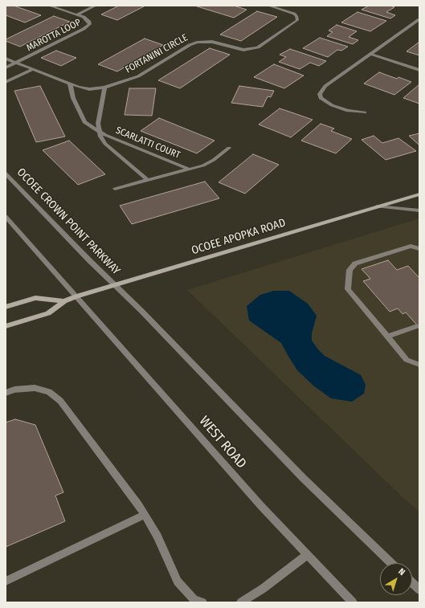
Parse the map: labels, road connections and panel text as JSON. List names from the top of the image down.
{
  "streets": {
    "main road": ["OCOEE APOPKA ROAD"],
    "street": [
      "MAROTTA LOOP",
      "FORTANINI CIRCLE",
      "SCARLATTI COURT",
      "OCOEE CROWN POINT PARKWAY",
      "WEST ROAD"
    ]
  },
  "crossings": [
    ["MAROTTA LOOP", "FORTANINI CIRCLE"],
    ["FORTANINI CIRCLE", "SCARLATTI COURT"],
    ["OCOEE CROWN POINT PARKWAY", "OCOEE APOPKA ROAD"],
    ["OCOEE APOPKA ROAD", "WEST ROAD"]
  ],
  "north": "top right"
}
